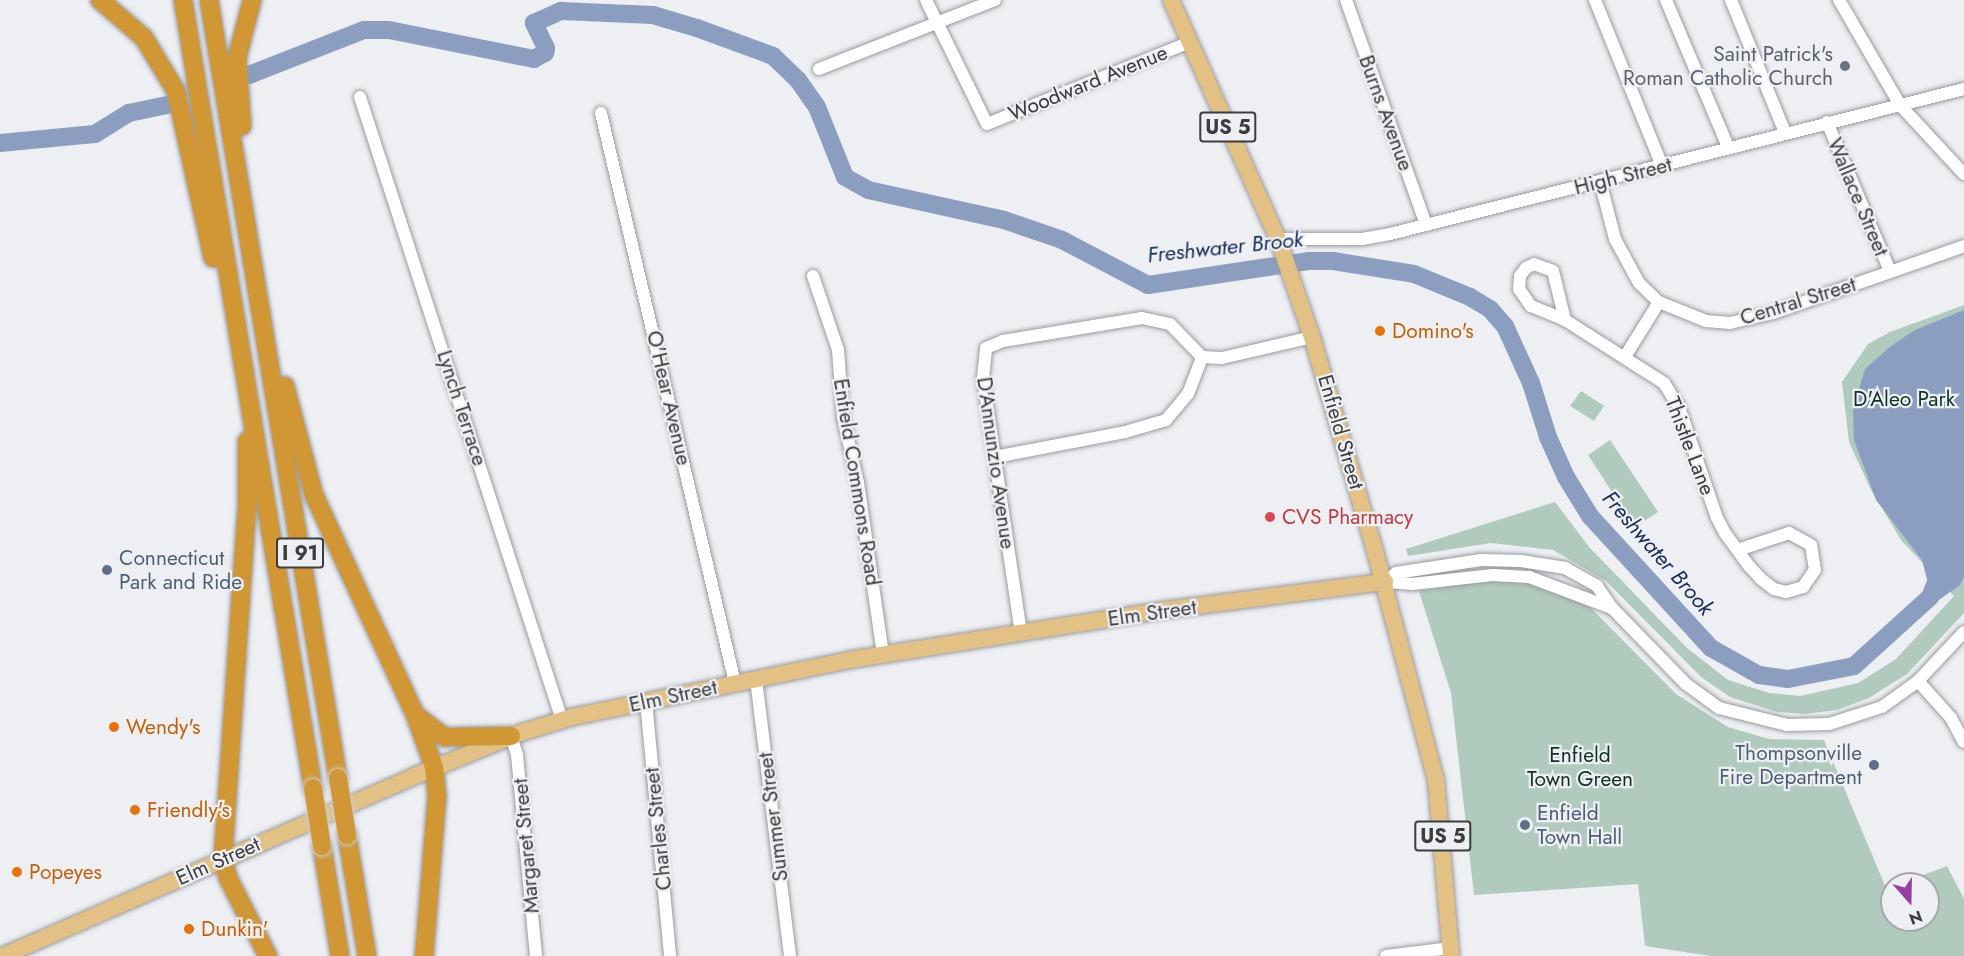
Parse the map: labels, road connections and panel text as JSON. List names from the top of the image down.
{
  "streets": {
    "highway": ["I 91"],
    "main road": ["US 5", "Enfield Street", "Elm Street"],
    "street": [
      "Woodward Avenue",
      "Burns Avenue",
      "High Street",
      "Wallace Street",
      "Central Street",
      "O'Hear Avenue",
      "Lynch Terrace",
      "Thistle Lane",
      "D'Annunzio Avenue",
      "Enfield Commons Road",
      "Summer Street",
      "Charles Street",
      "Margaret Street"
    ]
  },
  "crossings": [
    ["Woodward Avenue", "Enfield Street"],
    ["Burns Avenue", "High Street"],
    ["High Street", "Wallace Street"],
    ["High Street", "Central Street"],
    ["High Street", "Enfield Street"],
    ["Wallace Street", "Central Street"],
    ["O'Hear Avenue", "Elm Street"],
    ["Lynch Terrace", "Elm Street"],
    ["Enfield Street", "Elm Street"],
    ["D'Annunzio Avenue", "Elm Street"],
    ["Enfield Commons Road", "Elm Street"],
    ["Elm Street", "Summer Street"],
    ["Elm Street", "Charles Street"],
    ["Elm Street", "Margaret Street"]
  ],
  "water": ["Freshwater Brook"],
  "parks": ["D'Aleo Park", "Enfield Town Green"],
  "places": [
    "Saint Patrick's Roman Catholic Church",
    "Domino's",
    "CVS Pharmacy",
    "Connecticut Park and Ride",
    "Wendy's",
    "Thompsonville Fire Department",
    "Friendly's",
    "Enfield Town Hall",
    "Popeyes",
    "Dunkin'"
  ],
  "north": "bottom"
}
